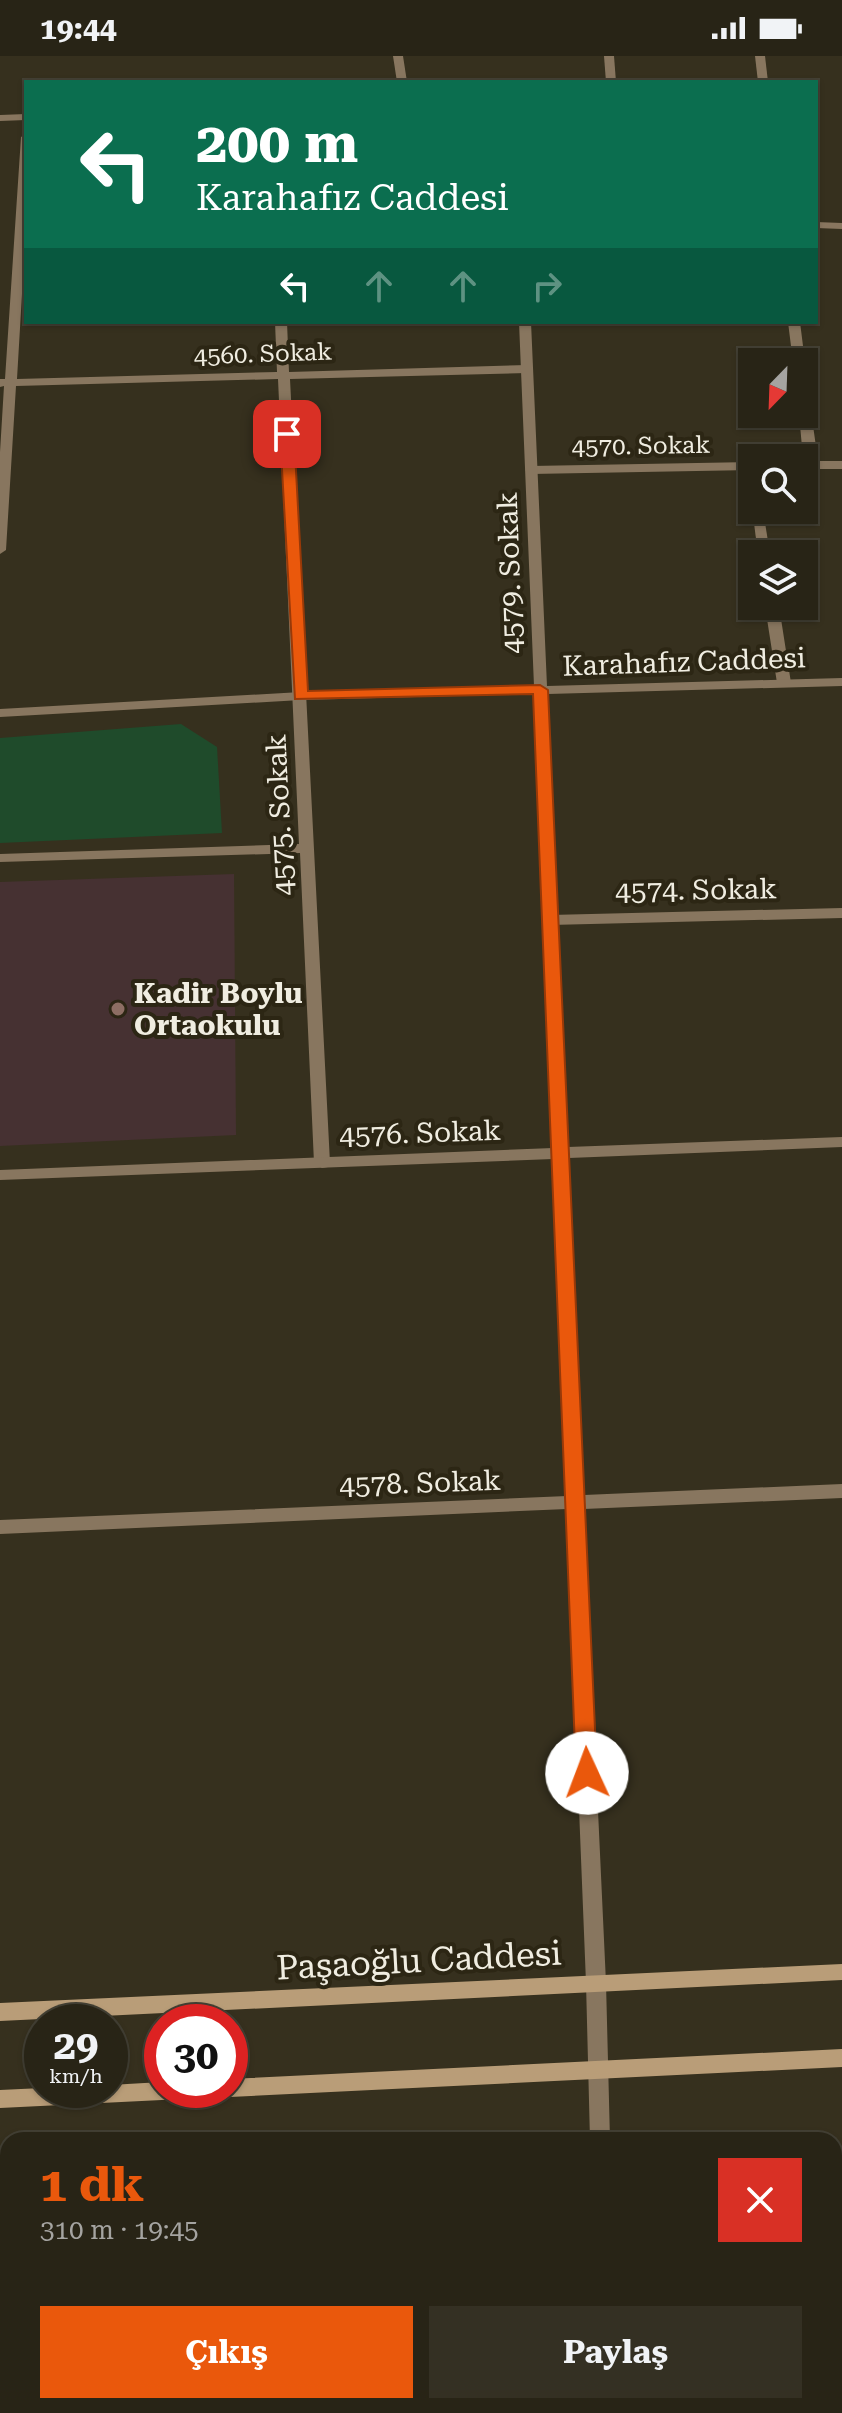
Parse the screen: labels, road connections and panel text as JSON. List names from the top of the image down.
{
  "streets": {
    "street": [
      "4560. Sokak",
      "4570. Sokak",
      "4579. Sokak",
      "Karahafız Caddesi",
      "4575. Sokak",
      "4574. Sokak",
      "4576. Sokak",
      "4578. Sokak",
      "Paşaoğlu Caddesi"
    ]
  },
  "crossings": [
    ["4560. Sokak", "4579. Sokak"],
    ["4560. Sokak", "4575. Sokak"],
    ["4570. Sokak", "4579. Sokak"],
    ["4579. Sokak", "Karahafız Caddesi"],
    ["4579. Sokak", "4574. Sokak"],
    ["4579. Sokak", "4576. Sokak"],
    ["4579. Sokak", "4578. Sokak"],
    ["4579. Sokak", "Paşaoğlu Caddesi"],
    ["Karahafız Caddesi", "4575. Sokak"],
    ["4575. Sokak", "4576. Sokak"]
  ],
  "places": ["Kadir Boylu Ortaokulu"],
  "north": "bottom left",
  "page": {
    "status": "19:44",
    "turn": ["200 m", "Karahafız Caddesi"],
    "speed": "29 km/h",
    "limit": "30",
    "heading": ["1 dk", "310 m · 19:45"],
    "buttons": ["Çıkış", "Paylaş"]
  }
}
